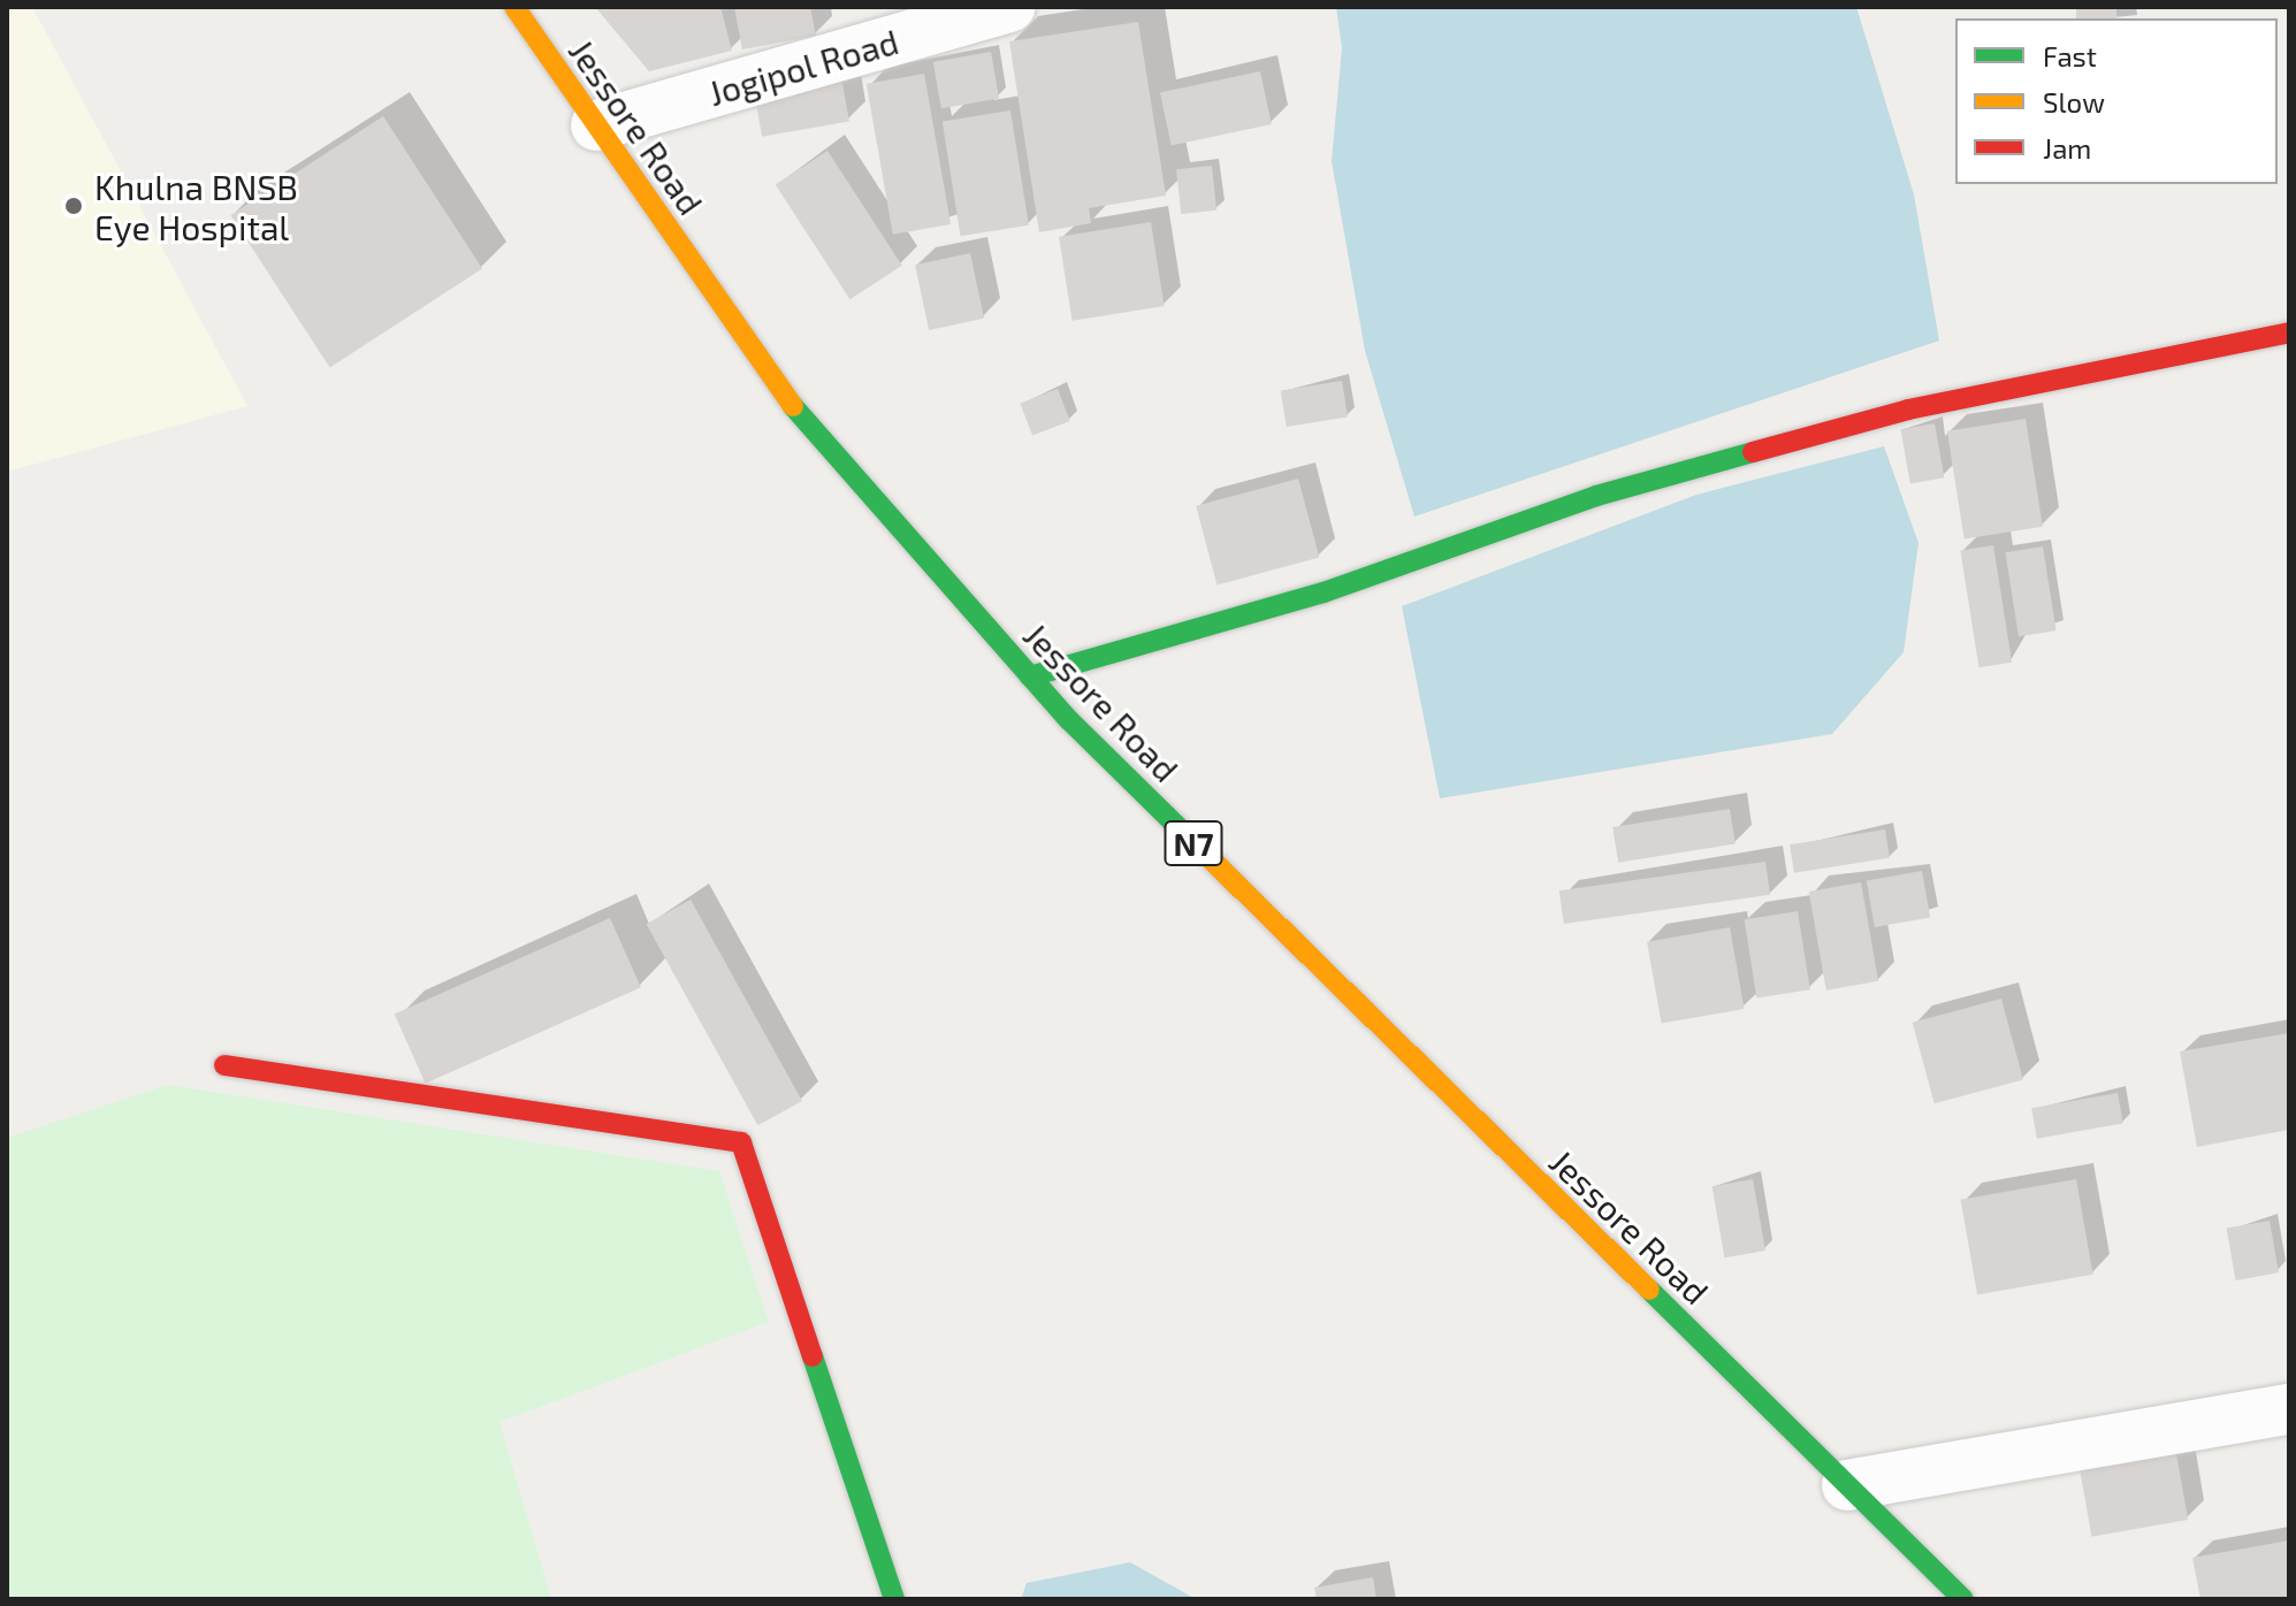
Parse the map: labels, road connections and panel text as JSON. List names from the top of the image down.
{
  "streets": {
    "main road": ["Jessore Road", "N7"],
    "street": ["Jogipol Road"]
  },
  "crossings": [
    ["Jogipol Road", "Jessore Road"]
  ],
  "places": ["Khulna BNSB Eye Hospital"],
  "legend": ["Fast", "Slow", "Jam"]
}
